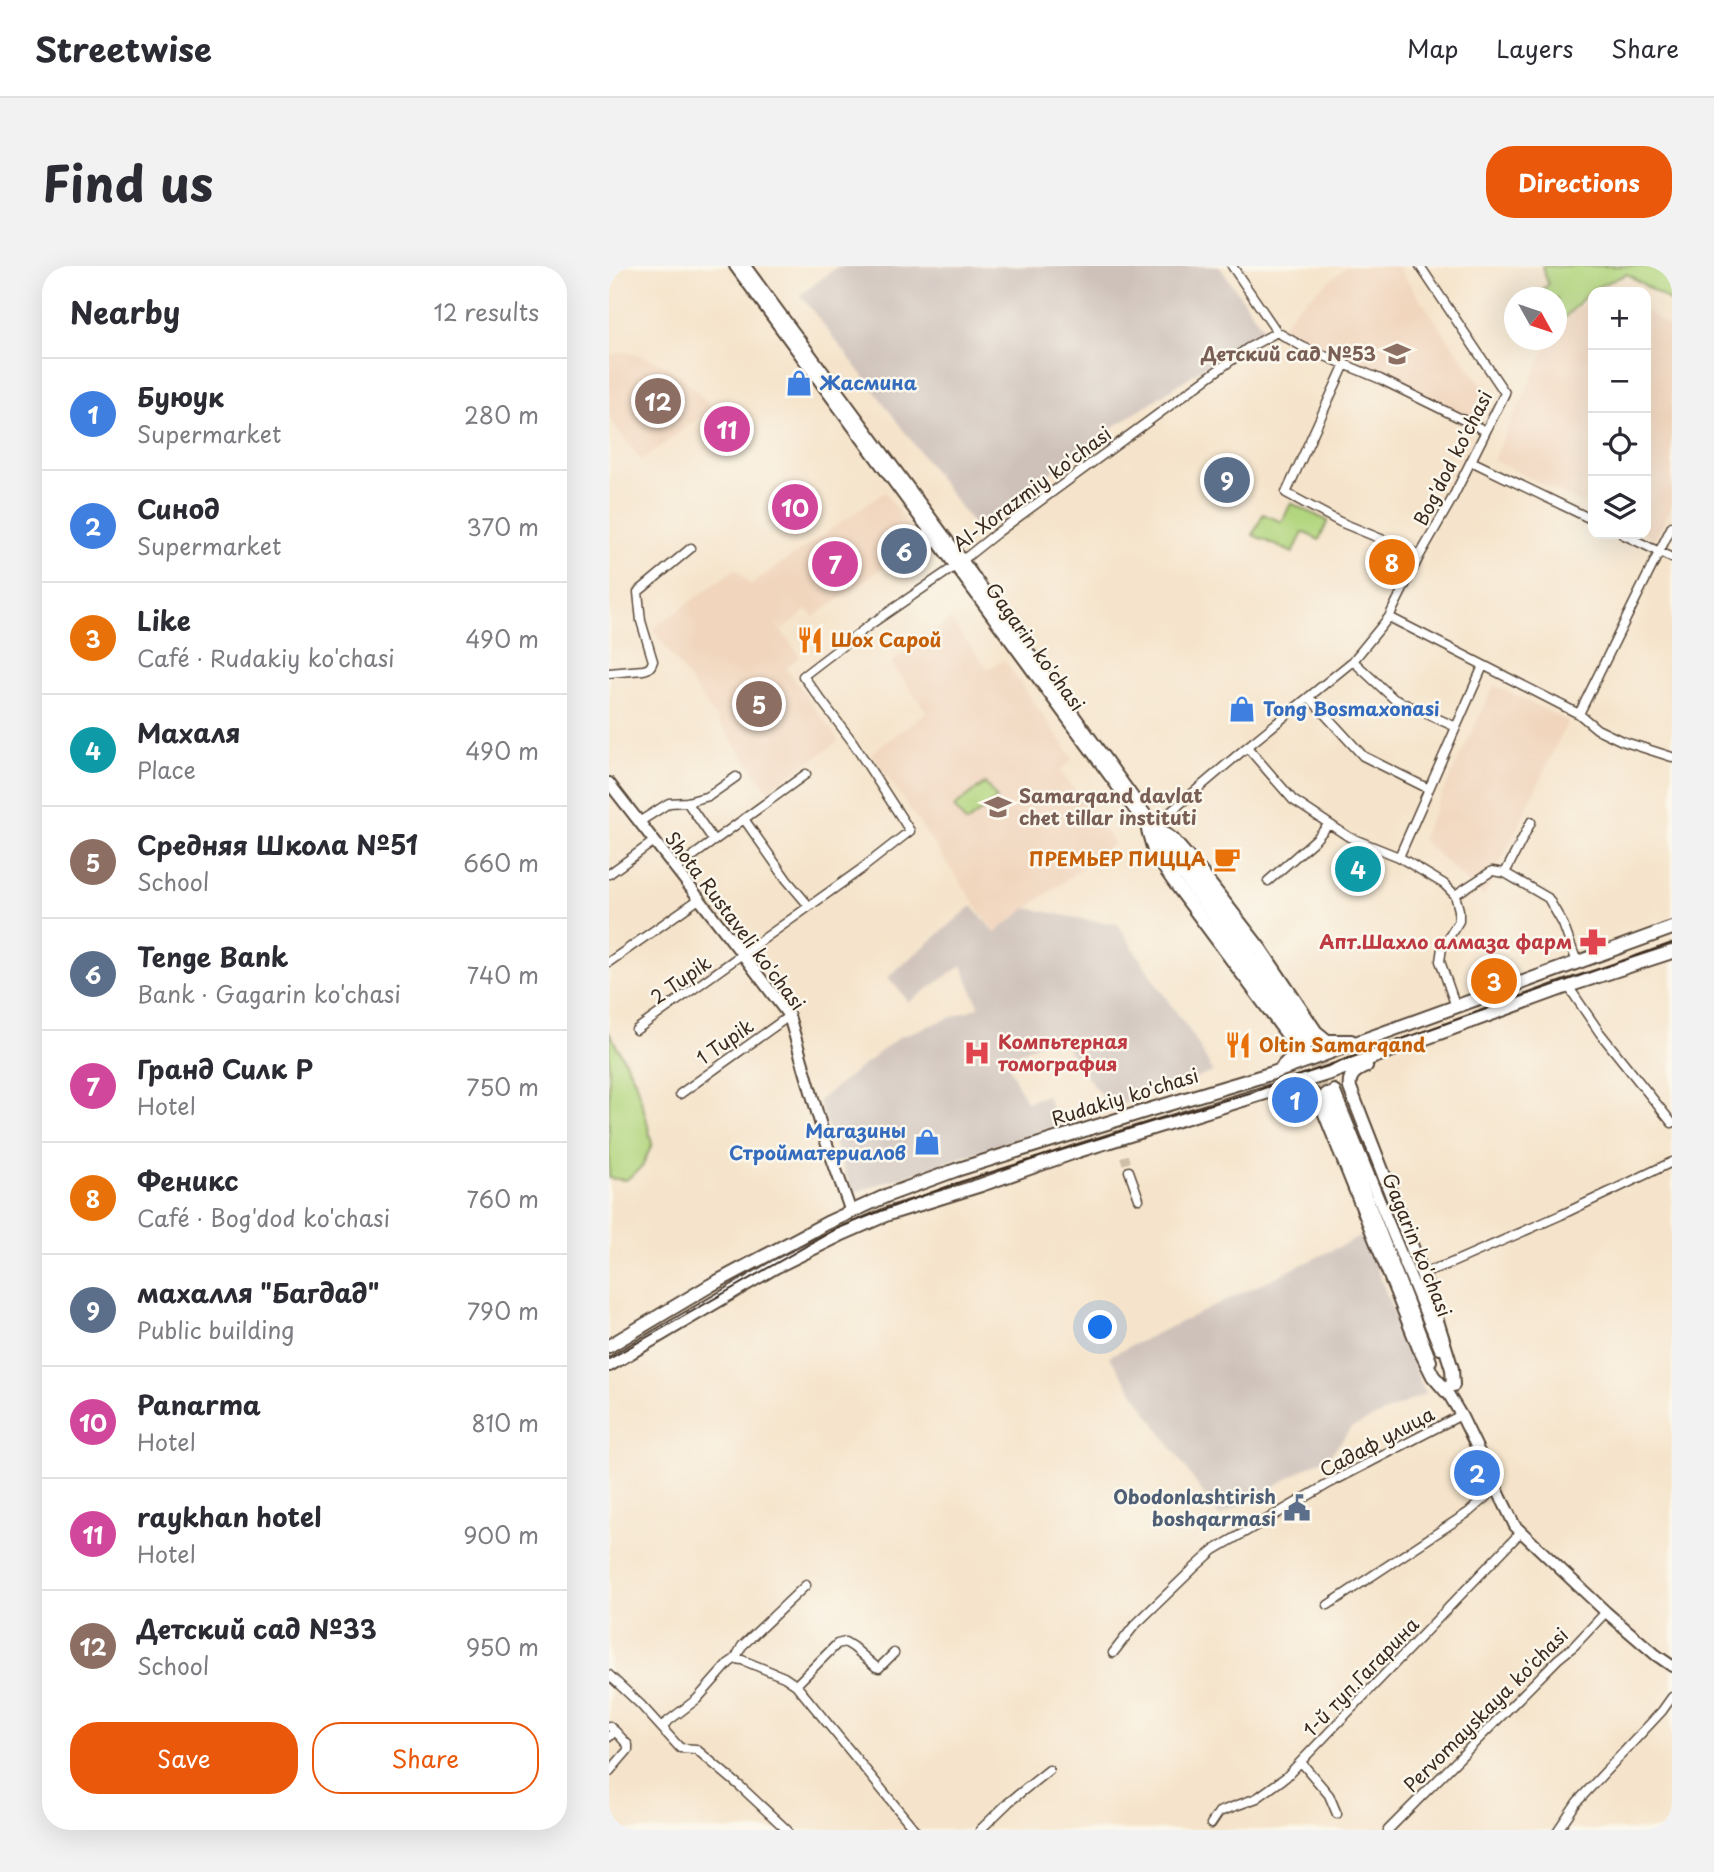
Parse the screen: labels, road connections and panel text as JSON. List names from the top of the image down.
{
  "streets": {
    "main road": ["Gagarin ko'chasi", "Shota Rustaveli ko'chasi", "Rudakiy ko'chasi"],
    "street": [
      "Bog'dod ko'chasi",
      "Al-Xorazmiy ko'chasi",
      "2 Tupik",
      "1 Tupik",
      "Садаф улица",
      "1-й туп.Гагарина",
      "Pervomayskaya ko'chasi"
    ]
  },
  "crossings": [
    ["Bog'dod ko'chasi", "Gagarin ko'chasi"],
    ["Al-Xorazmiy ko'chasi", "Gagarin ko'chasi"],
    ["Al-Xorazmiy ko'chasi", "Shota Rustaveli ko'chasi"],
    ["Al-Xorazmiy ko'chasi", "2 Tupik"],
    ["Gagarin ko'chasi", "Садаф улица"],
    ["Gagarin ko'chasi", "1-й туп.Гагарина"],
    ["Gagarin ko'chasi", "Pervomayskaya ko'chasi"],
    ["Shota Rustaveli ko'chasi", "2 Tupik"],
    ["Shota Rustaveli ko'chasi", "1 Tupik"],
    ["Shota Rustaveli ko'chasi", "Rudakiy ko'chasi"]
  ],
  "places": {
    "school or university": ["Детский сад №53", "Samarqand davlat chet tillar instituti"],
    "shop": ["Жасмина", "Tong Bosmaxonasi", "Магазины Стройматериалов"],
    "restaurant": ["Шох Сарой", "Oltin Samarqand"],
    "cafe": ["ПРЕМЬЕР ПИЦЦА"],
    "pharmacy": ["Апт.Шахло алмаза фарм"],
    "hospital": ["Компьтерная томография"],
    "public building": ["Obodonlashtirish boshqarmasi"]
  },
  "north": "bottom right",
  "page": {
    "header": "Streetwise",
    "nav": ["Map", "Layers", "Share"],
    "title": "Find us",
    "buttons": [
      "Directions",
      ["Save", "Share"]
    ],
    "heading": ["Nearby", "12 results"],
    "map_buttons": ["+", "−"],
    "list": [
      {
        "mark": "1",
        "name": "Буюук",
        "note": "Supermarket",
        "value": "280 m"
      },
      {
        "mark": "2",
        "name": "Синод",
        "note": "Supermarket",
        "value": "370 m"
      },
      {
        "mark": "3",
        "name": "Like",
        "note": "Café · Rudakiy ko'chasi",
        "value": "490 m"
      },
      {
        "mark": "4",
        "name": "Махаля",
        "note": "Place",
        "value": "490 m"
      },
      {
        "mark": "5",
        "name": "Средняя Школа №51",
        "note": "School",
        "value": "660 m"
      },
      {
        "mark": "6",
        "name": "Tenge Bank",
        "note": "Bank · Gagarin ko'chasi",
        "value": "740 m"
      },
      {
        "mark": "7",
        "name": "Гранд Силк Р",
        "note": "Hotel",
        "value": "750 m"
      },
      {
        "mark": "8",
        "name": "Феникс",
        "note": "Café · Bog'dod ko'chasi",
        "value": "760 m"
      },
      {
        "mark": "9",
        "name": "махалля \"Багдад\"",
        "note": "Public building",
        "value": "790 m"
      },
      {
        "mark": "10",
        "name": "Panarma",
        "note": "Hotel",
        "value": "810 m"
      },
      {
        "mark": "11",
        "name": "raykhan hotel",
        "note": "Hotel",
        "value": "900 m"
      },
      {
        "mark": "12",
        "name": "Детский сад №33",
        "note": "School",
        "value": "950 m"
      }
    ],
    "pins": [
      "12",
      "11",
      "9",
      "10",
      "6",
      "8",
      "7",
      "5",
      "4",
      "3",
      "1",
      "2"
    ]
  }
}
